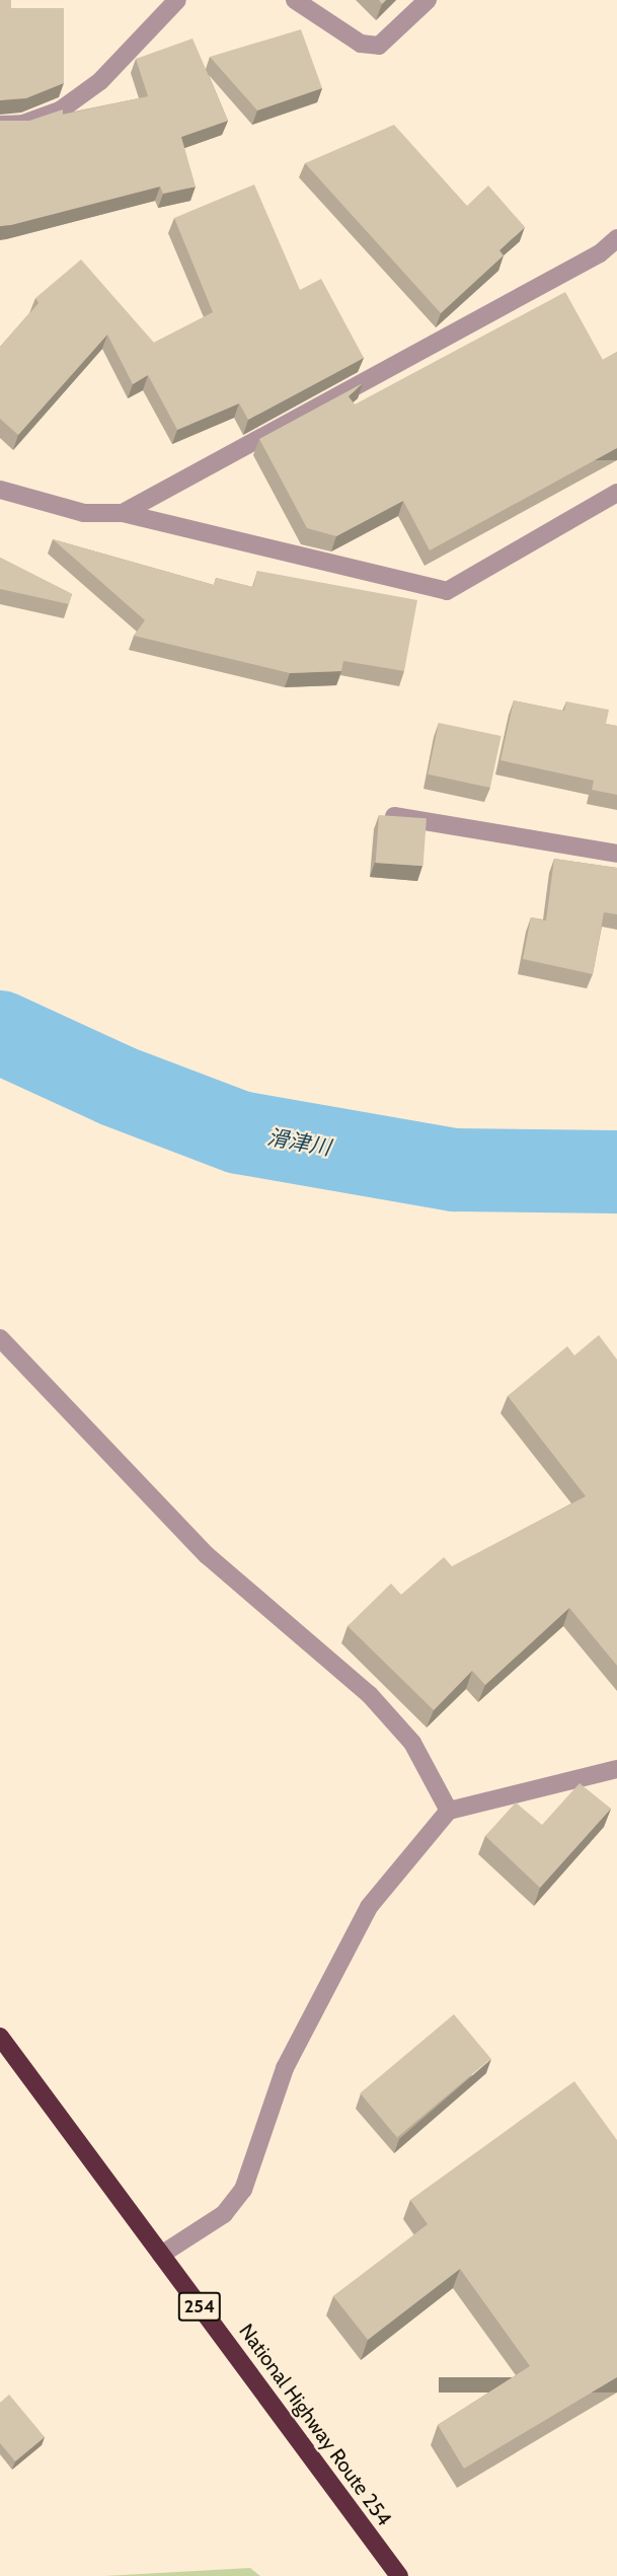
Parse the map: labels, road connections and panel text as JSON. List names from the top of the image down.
{
  "streets": {
    "highway": ["254", "National Highway Route 254"]
  },
  "water": ["滑津川"]
}
